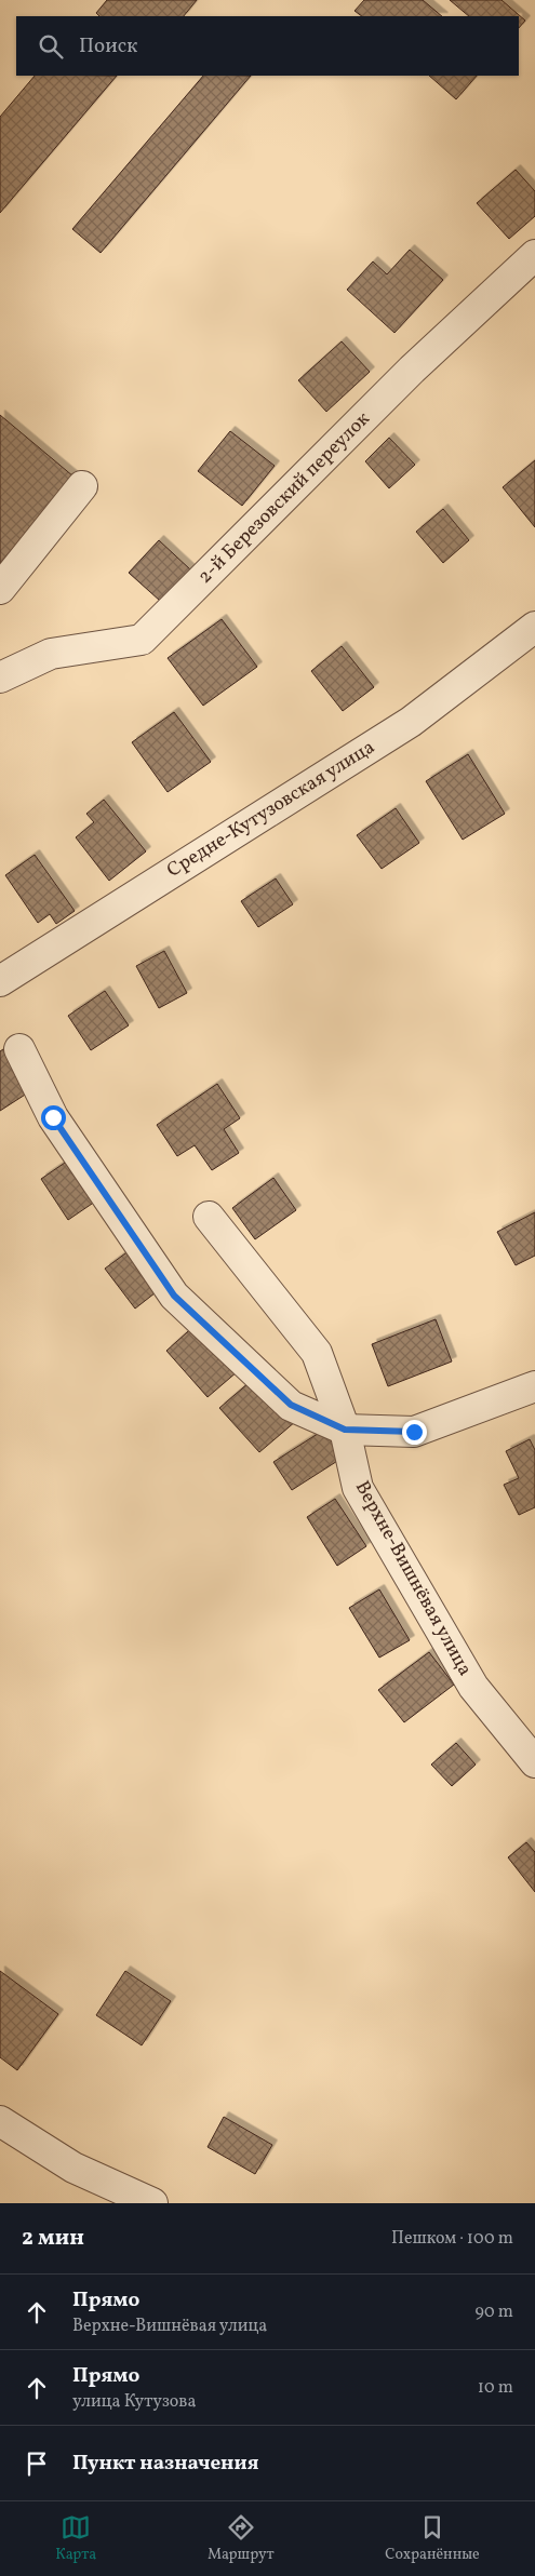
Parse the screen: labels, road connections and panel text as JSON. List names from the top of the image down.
{
  "streets": {
    "street": ["2-й Березовский переулок", "Средне-Кутузовская улица", "Верхне-Вишнёвая улица"]
  },
  "page": {
    "search": "Поиск",
    "heading": ["2 мин", "Пешком · 100 m"],
    "list": [
      ["Прямо", "Верхне-Вишнёвая улица", "90 m"],
      ["Прямо", "улица Кутузова", "10 m"],
      "Пункт назначения"
    ],
    "nav": ["Карта", "Маршрут", "Сохранённые"]
  }
}
